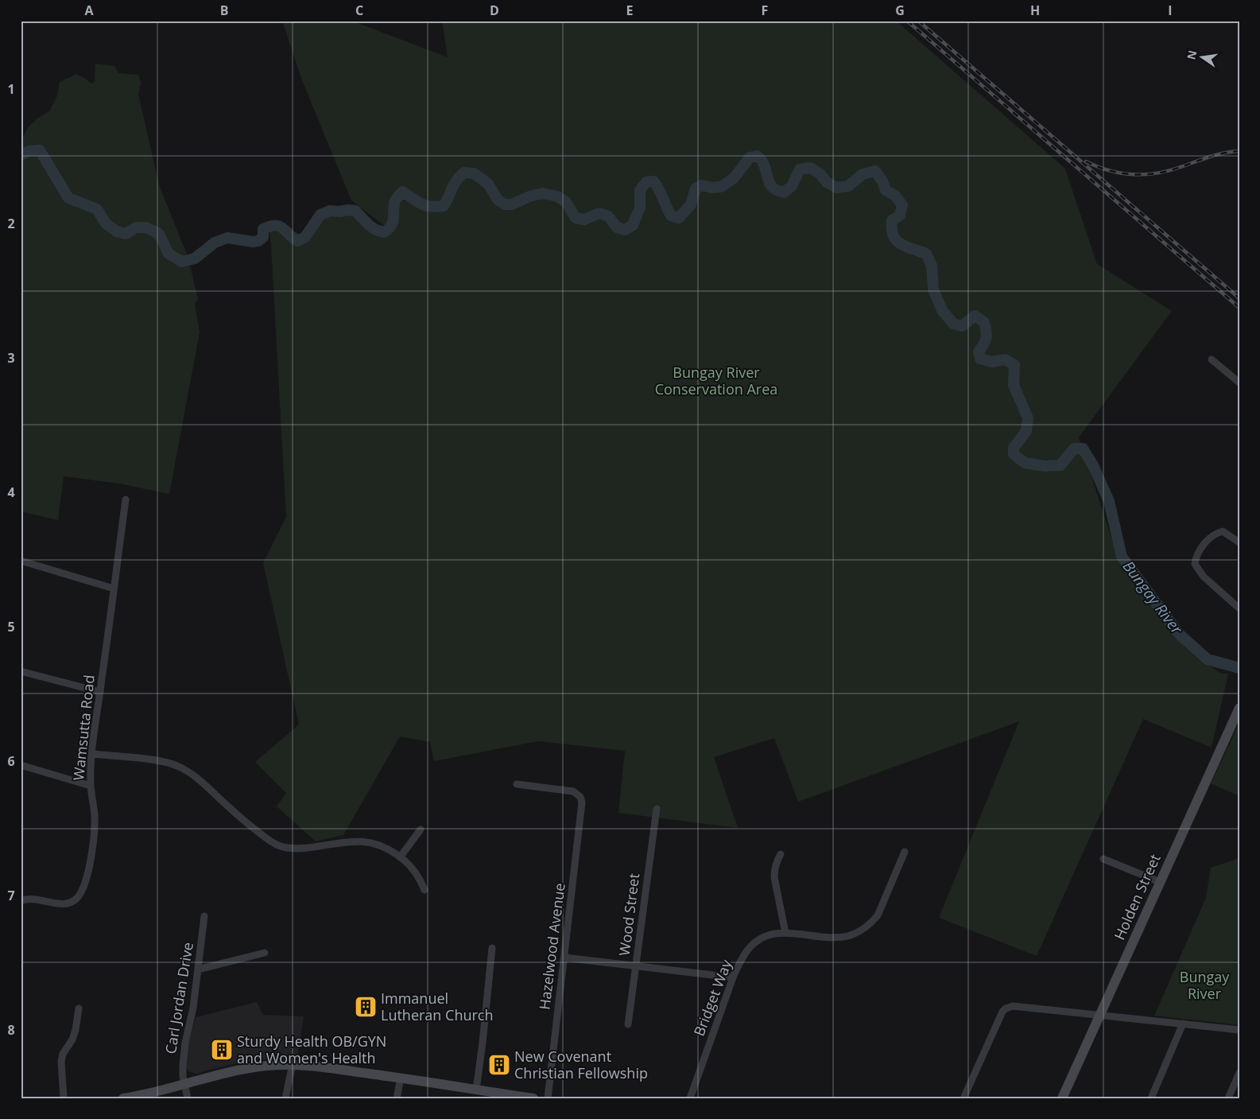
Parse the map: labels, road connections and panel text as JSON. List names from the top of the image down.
{
  "streets": {
    "main road": ["Holden Street"],
    "street": [
      "Wamsutta Road",
      "Wood Street",
      "Hazelwood Avenue",
      "Carl Jordan Drive",
      "Bridget Way"
    ]
  },
  "water": ["Bungay River"],
  "parks": ["Bungay River Conservation Area", "Bungay River"],
  "places": {
    "building": ["Immanuel Lutheran Church", "Sturdy Health OB/GYN and Women's Health", "New Covenant Christian Fellowship"]
  },
  "north": "left",
  "grid": {
    "columns": [
      "A",
      "B",
      "C",
      "D",
      "E",
      "F",
      "G",
      "H",
      "I"
    ],
    "rows": [
      "1",
      "2",
      "3",
      "4",
      "5",
      "6",
      "7",
      "8"
    ]
  }
}
